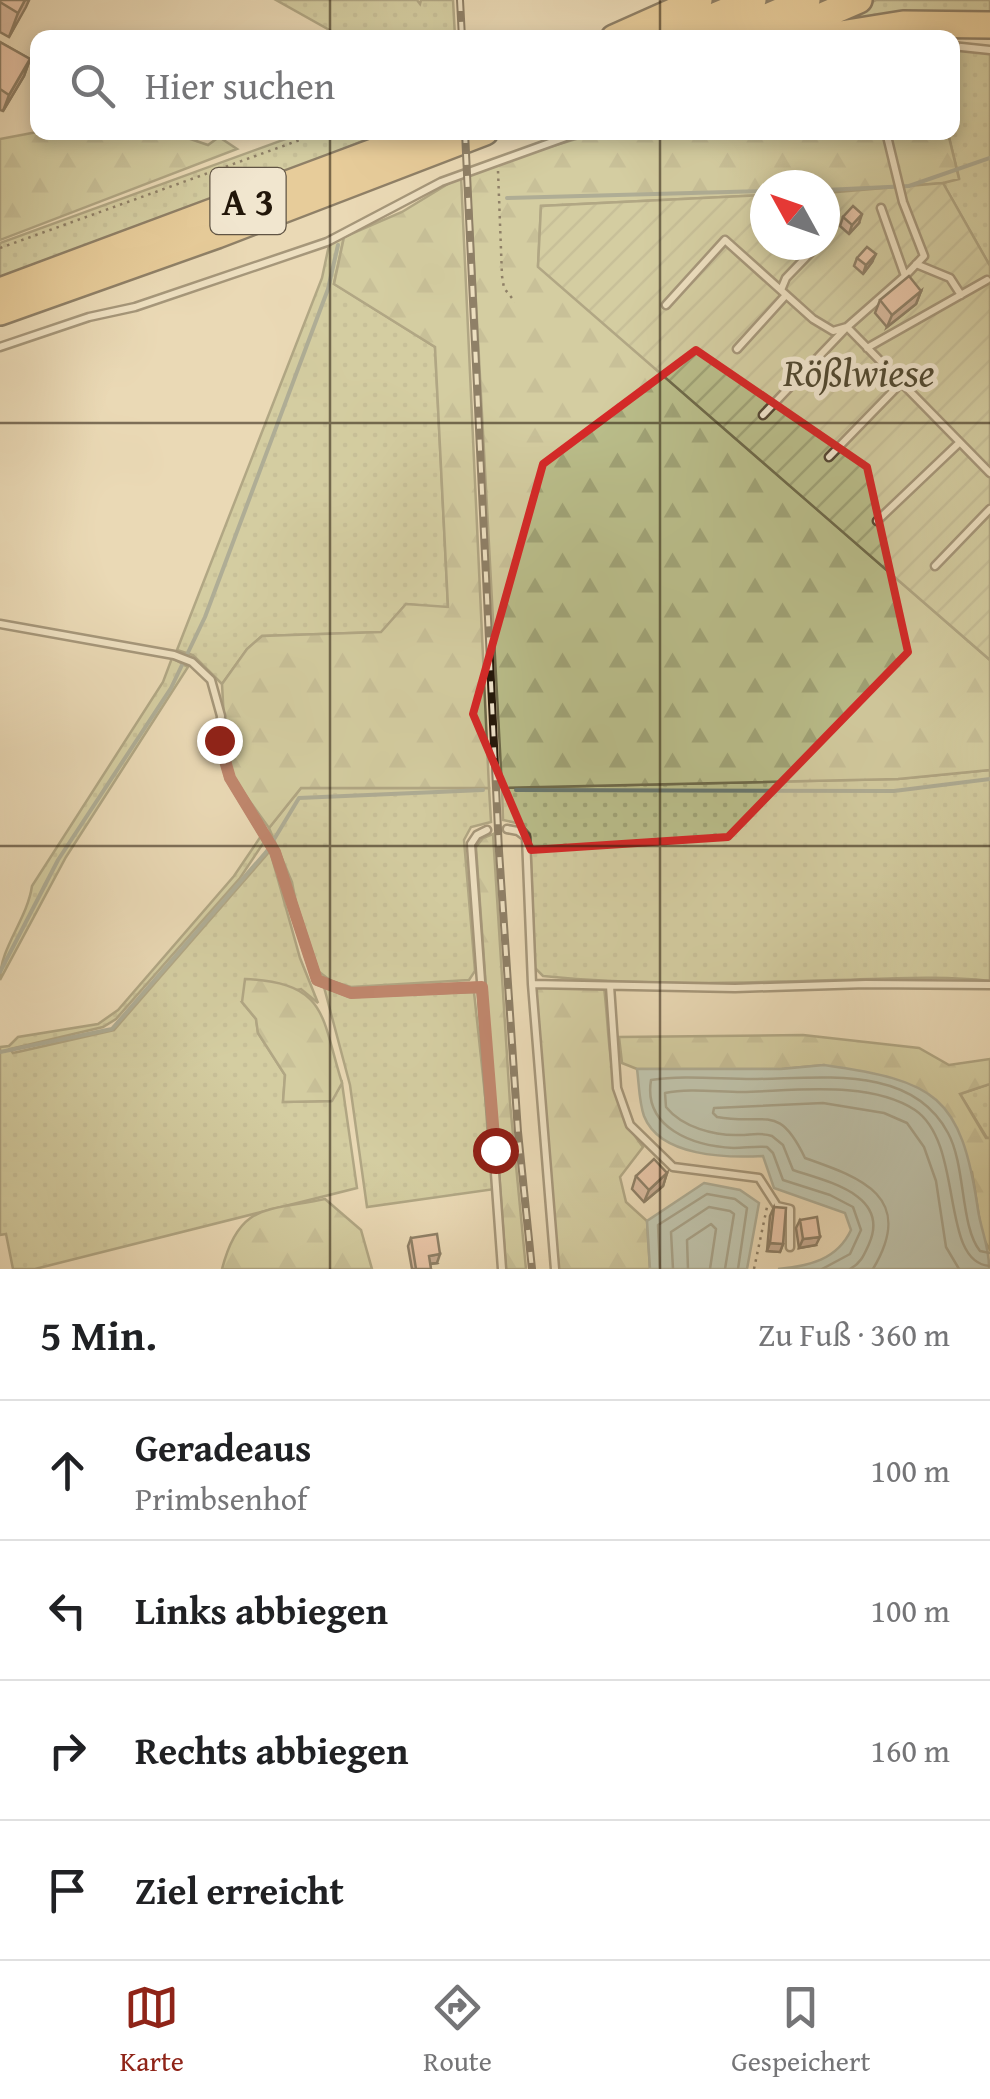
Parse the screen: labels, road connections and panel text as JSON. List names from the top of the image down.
{
  "streets": {
    "highway": ["A 3"]
  },
  "parks": ["Rößlwiese"],
  "north": "top left",
  "page": {
    "search": "Hier suchen",
    "heading": ["5 Min.", "Zu Fuß · 360 m"],
    "list": [
      ["Geradeaus", "Primbsenhof", "100 m"],
      ["Links abbiegen", "100 m"],
      ["Rechts abbiegen", "160 m"],
      "Ziel erreicht"
    ],
    "nav": ["Karte", "Route", "Gespeichert"]
  }
}
